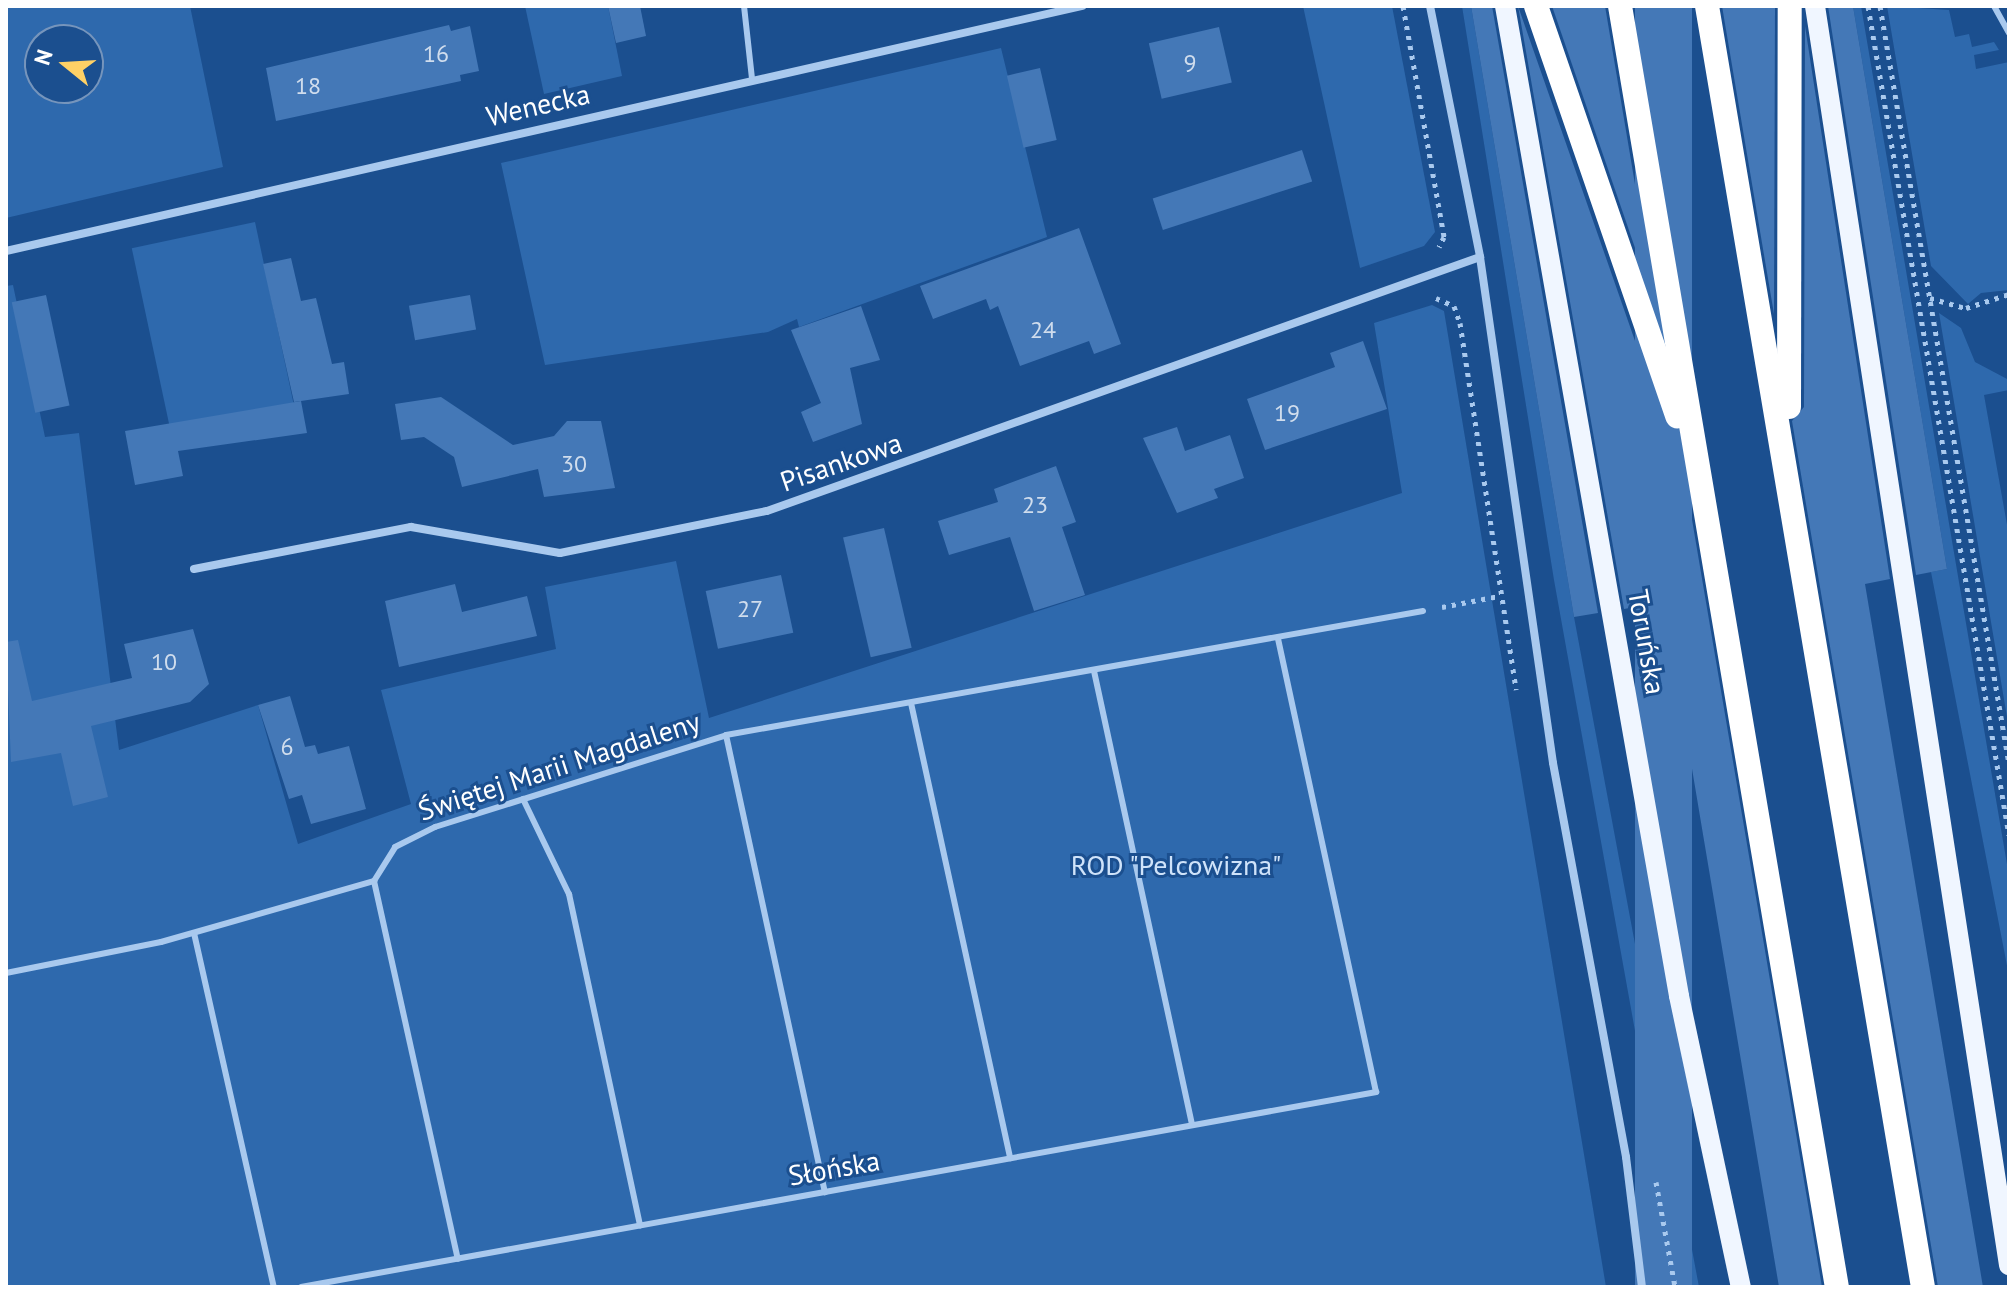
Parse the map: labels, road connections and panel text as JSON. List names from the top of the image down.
{
  "streets": {
    "main road": ["Toruńska"],
    "street": ["Wenecka", "Pisankowa"],
    "lane": ["Świętej Marii Magdaleny", "Słońska"]
  },
  "crossings": [
    ["Świętej Marii Magdaleny", "Słońska"]
  ],
  "parks": ["ROD \"Pelcowizna\""],
  "house_numbers": [
    "16",
    "9",
    "18",
    "24",
    "19",
    "30",
    "23",
    "27",
    "10",
    "6"
  ],
  "north": "left"
}
